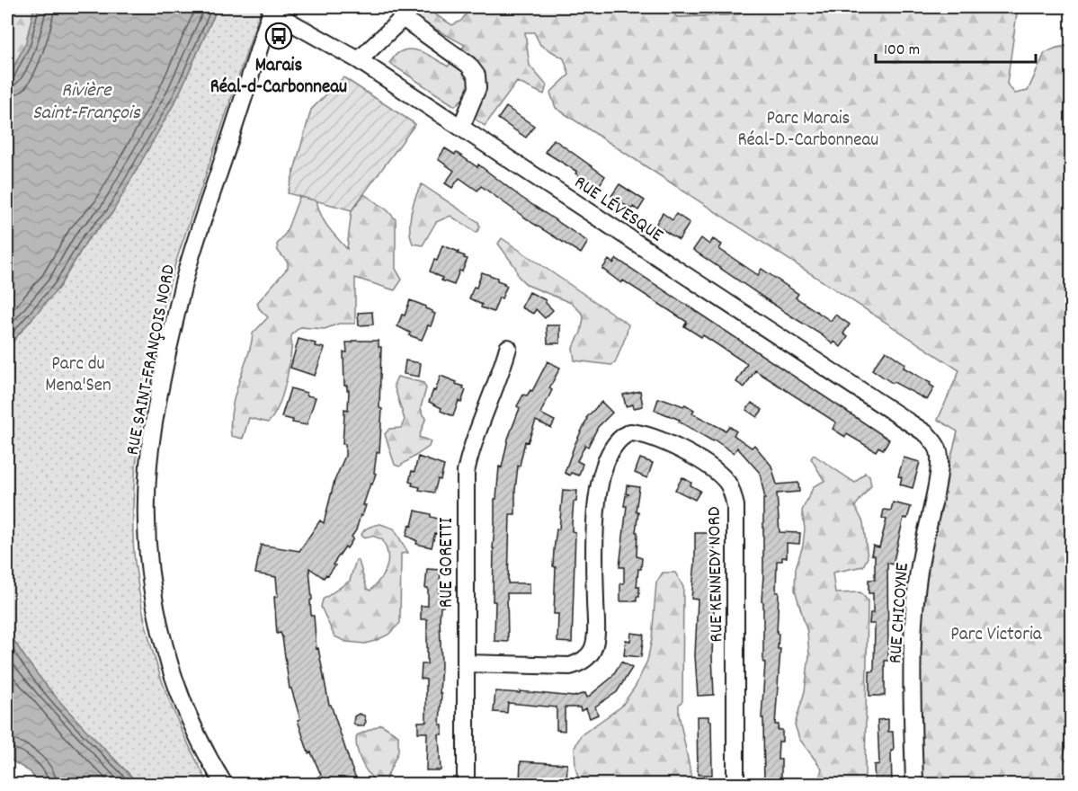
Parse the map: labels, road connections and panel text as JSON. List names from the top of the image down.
{
  "streets": {
    "street": [
      "RUE LÉVESQUE",
      "RUE SAINT-FRANÇOIS NORD",
      "RUE GORETTI",
      "RUE KENNEDY NORD",
      "RUE CHICOYNE"
    ]
  },
  "crossings": [
    ["RUE LÉVESQUE", "RUE SAINT-FRANÇOIS NORD"],
    ["RUE LÉVESQUE", "RUE CHICOYNE"],
    ["RUE GORETTI", "RUE KENNEDY NORD"]
  ],
  "water": ["Rivière Saint-François"],
  "parks": ["Parc Marais Réal-D.-Carbonneau", "Parc du Mena'Sen", "Parc Victoria"],
  "places": {
    "bus stop": ["Marais Réal-d-Carbonneau"]
  },
  "scale_bar": "100 m"
}
